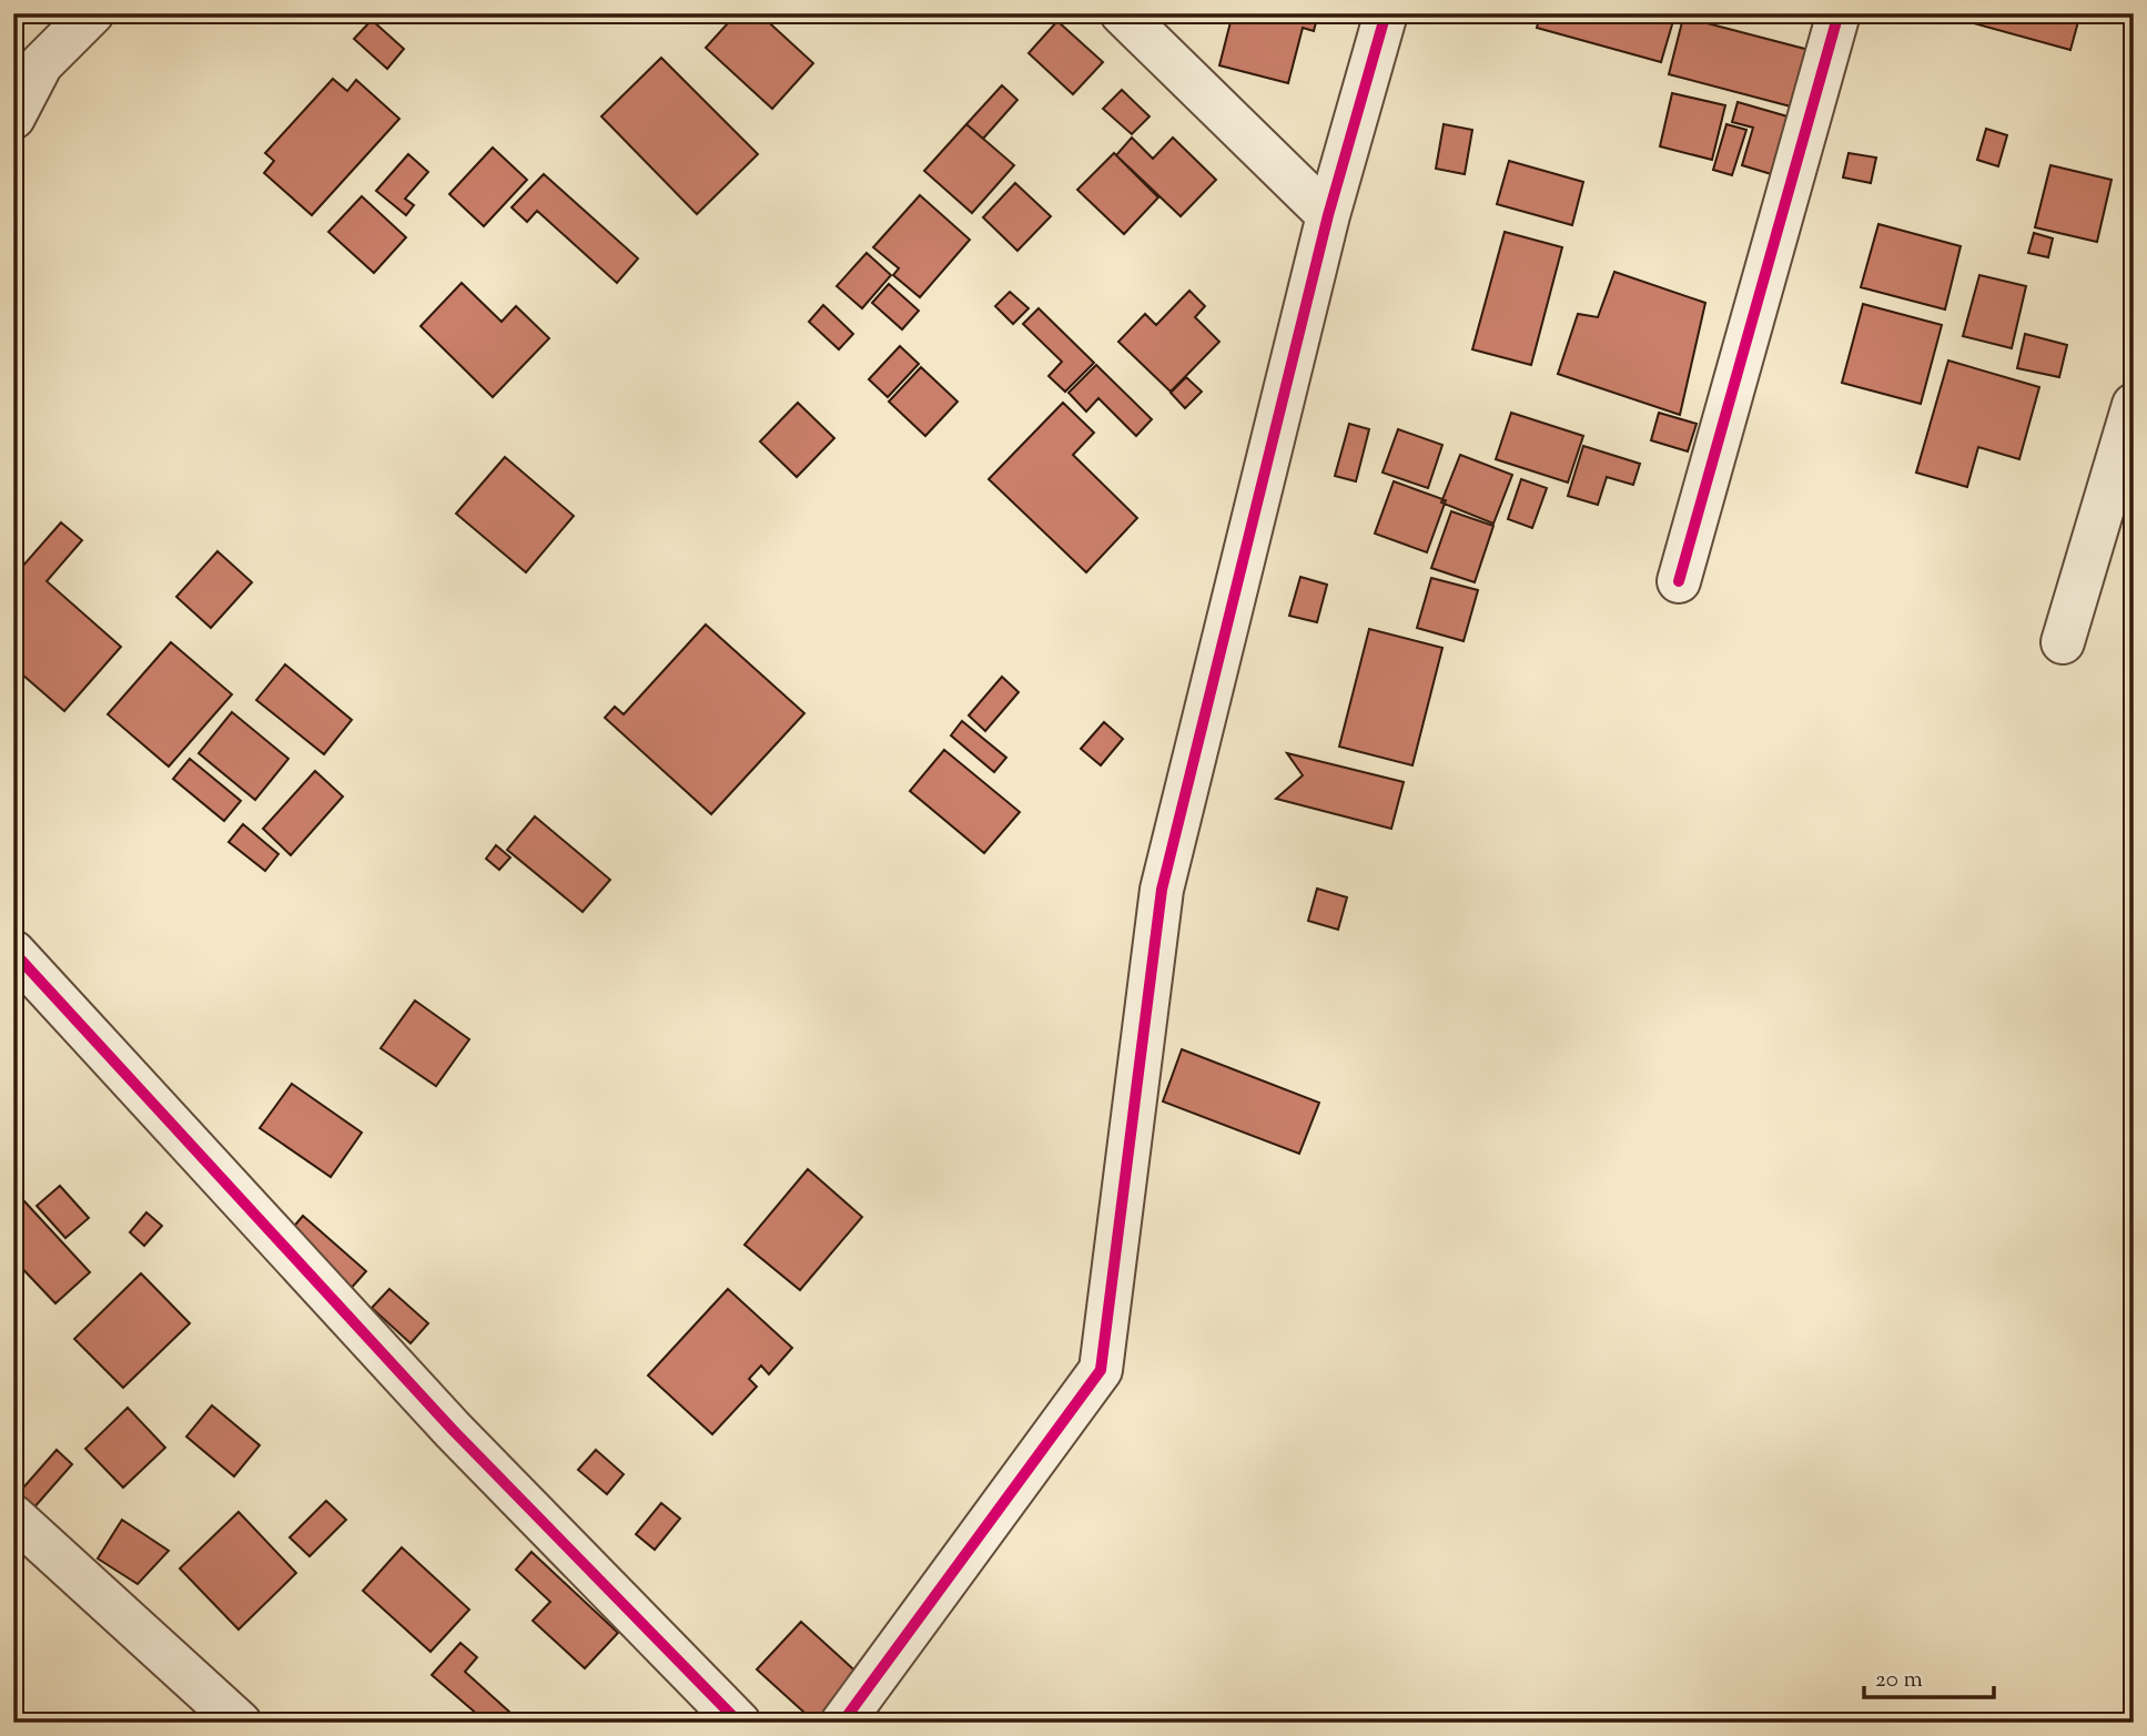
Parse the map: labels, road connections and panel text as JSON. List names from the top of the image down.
{
  "scale_bar": "20 m"
}
